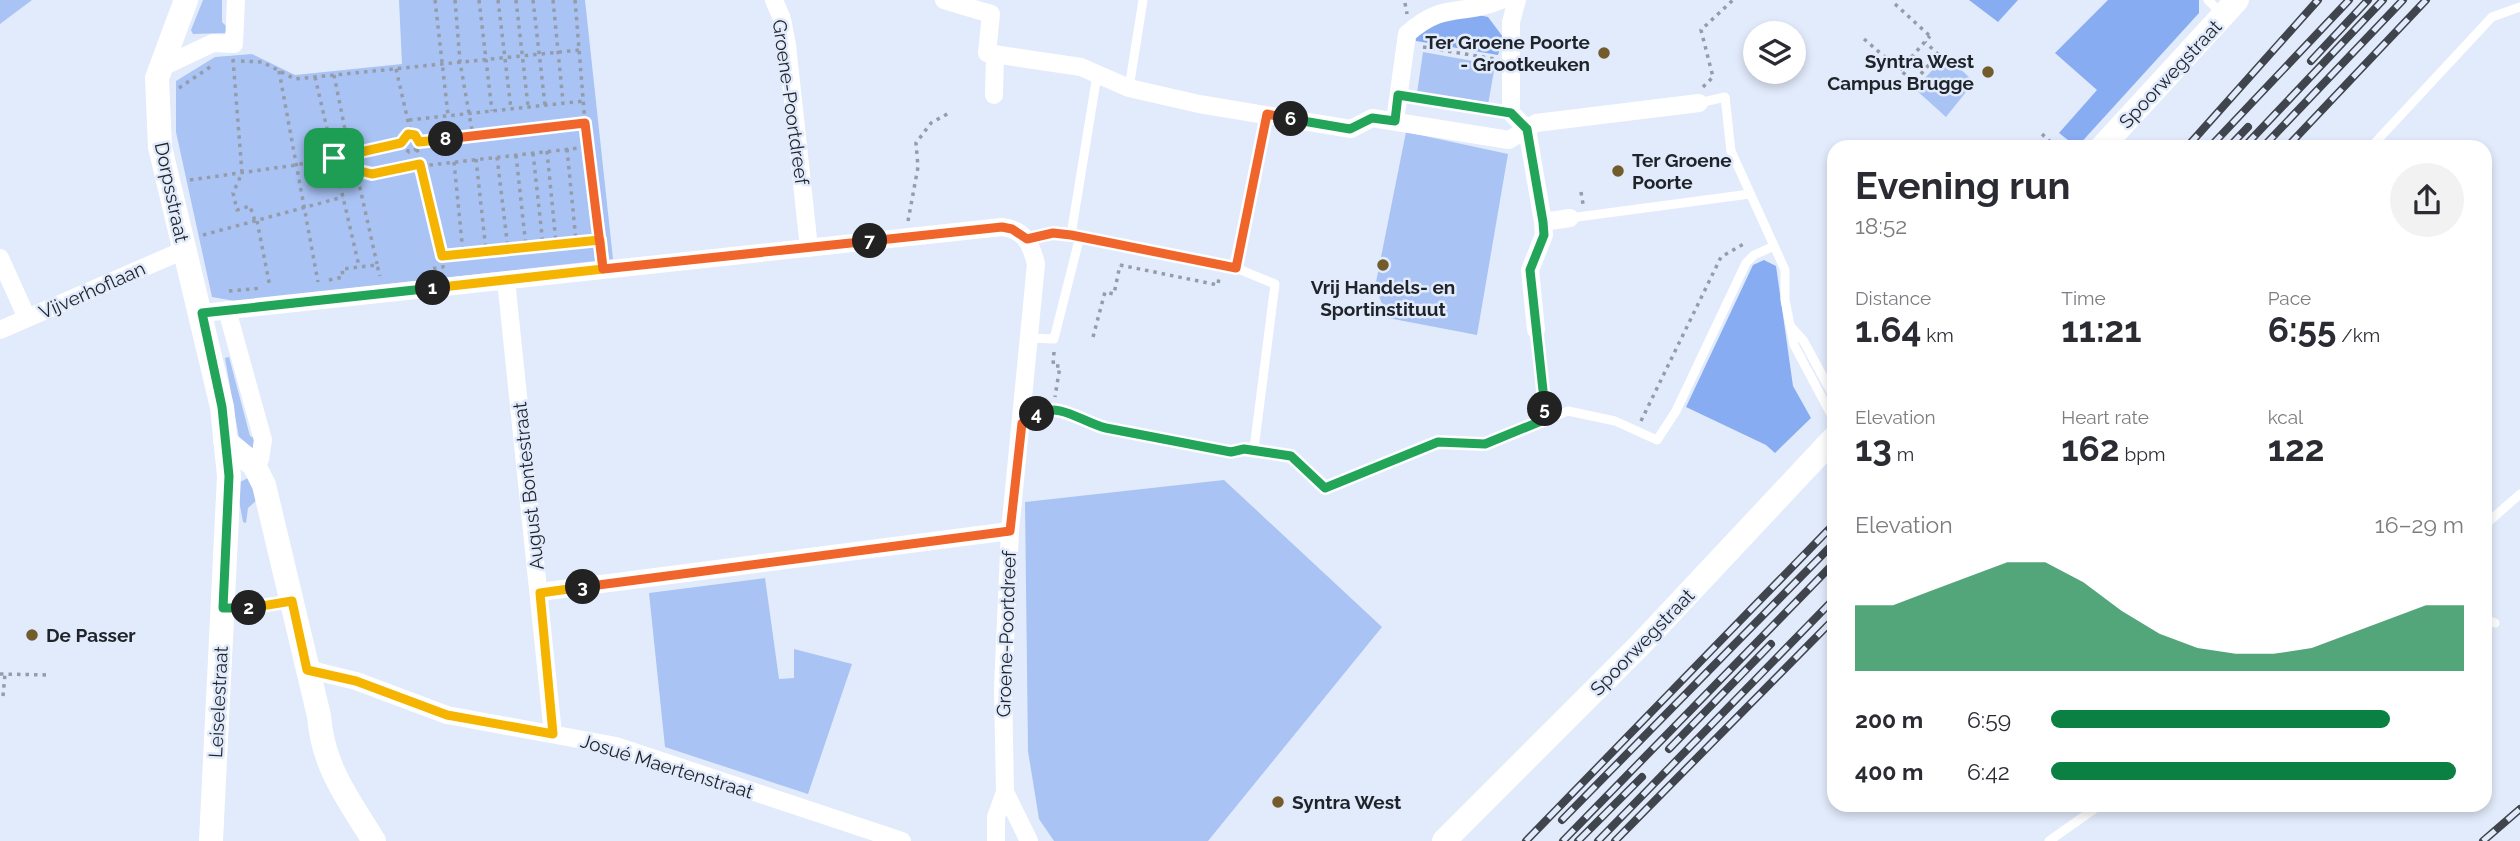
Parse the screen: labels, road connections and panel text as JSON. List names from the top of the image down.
{
  "streets": {
    "street": [
      "Spoorwegstraat",
      "Groene-Poortdreef",
      "Dorpsstraat",
      "Vijverhoflaan",
      "August Bontestraat",
      "Leiselestraat",
      "Josué Maertenstraat"
    ]
  },
  "crossings": [
    ["Dorpsstraat", "Vijverhoflaan"],
    ["Dorpsstraat", "Leiselestraat"],
    ["August Bontestraat", "Josué Maertenstraat"]
  ],
  "places": [
    "Ter Groene Poorte - Grootkeuken",
    "Syntra West Campus Brugge",
    "Ter Groene Poorte",
    "Vrij Handels- en Sportinstituut",
    "De Passer",
    "Syntra West"
  ],
  "page": {
    "pins": [
      "6",
      "8",
      "7",
      "1",
      "5",
      "4",
      "3",
      "2"
    ],
    "heading": ["Evening run", "18:52"],
    "stats": [
      ["Distance", "1.64 km"],
      ["Time", "11:21"],
      ["Pace", "6:55 /km"],
      ["Elevation", "13 m"],
      ["Heart rate", "162 bpm"],
      ["kcal", "122"]
    ],
    "chart": ["Elevation", "16–29 m"],
    "list": [
      {
        "name": "200 m",
        "note": "6:59"
      },
      {
        "name": "400 m",
        "note": "6:42"
      }
    ]
  }
}
